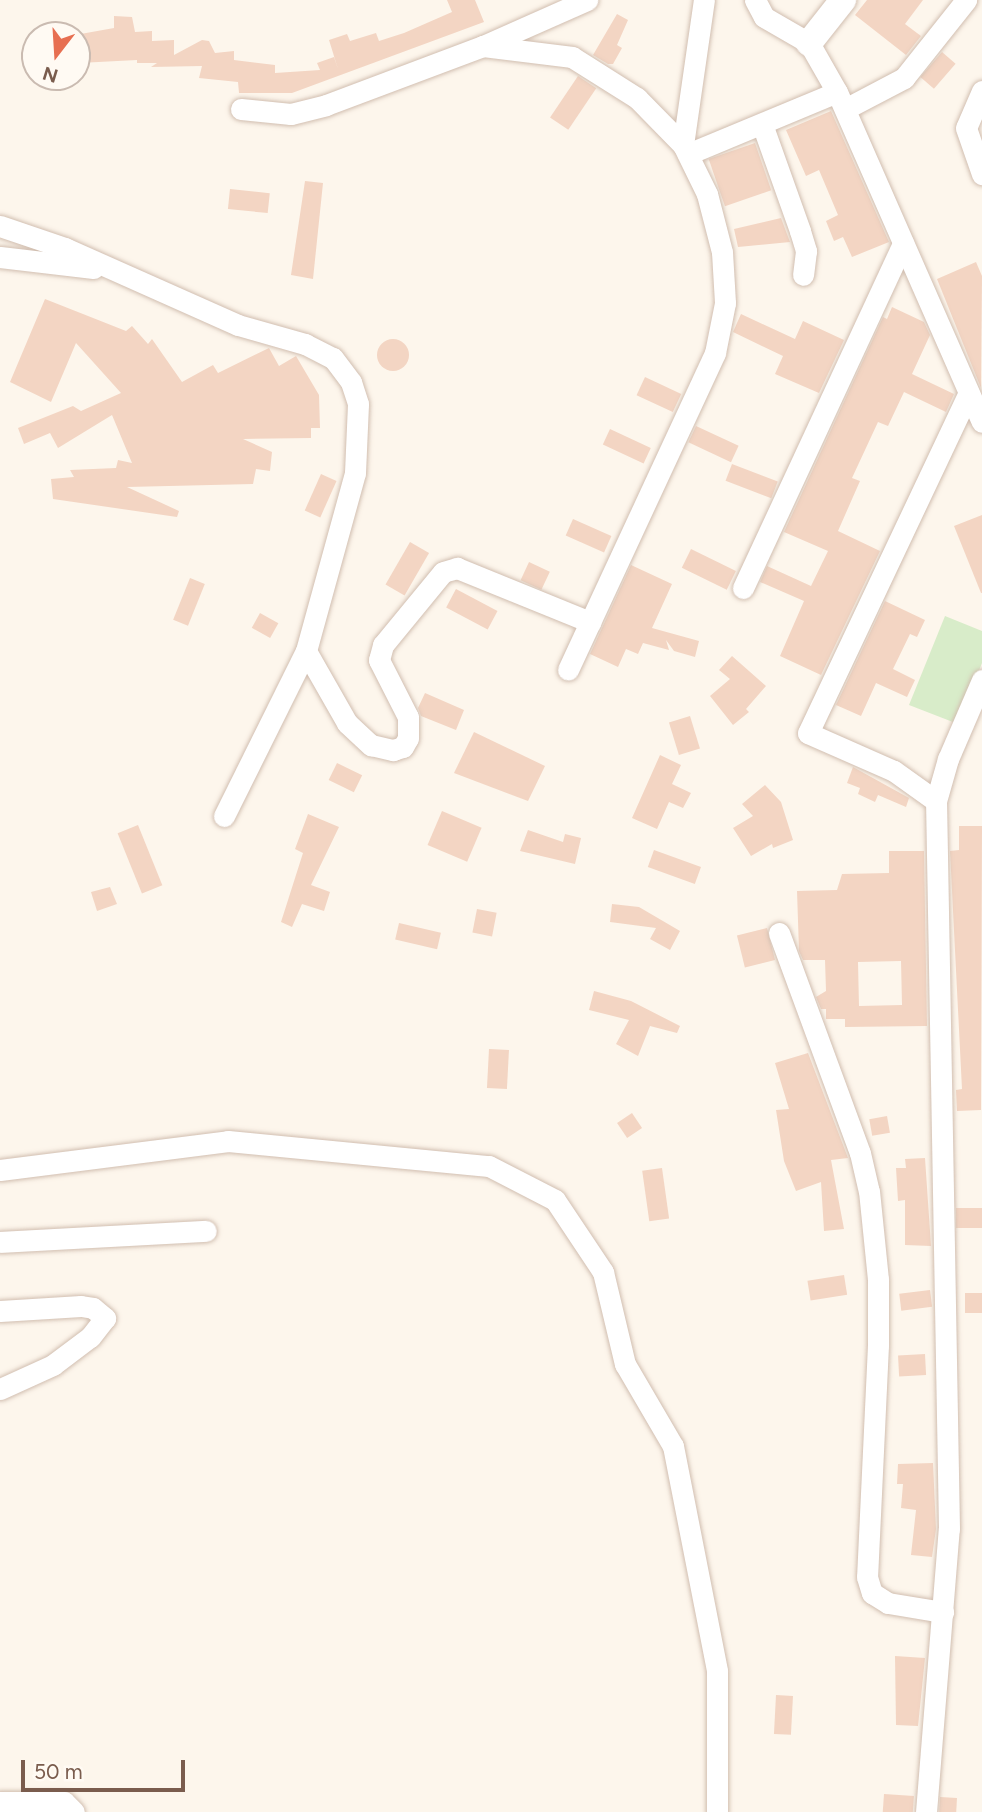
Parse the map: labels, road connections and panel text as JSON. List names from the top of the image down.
{
  "scale_bar": "50 m",
  "north": "bottom"
}
